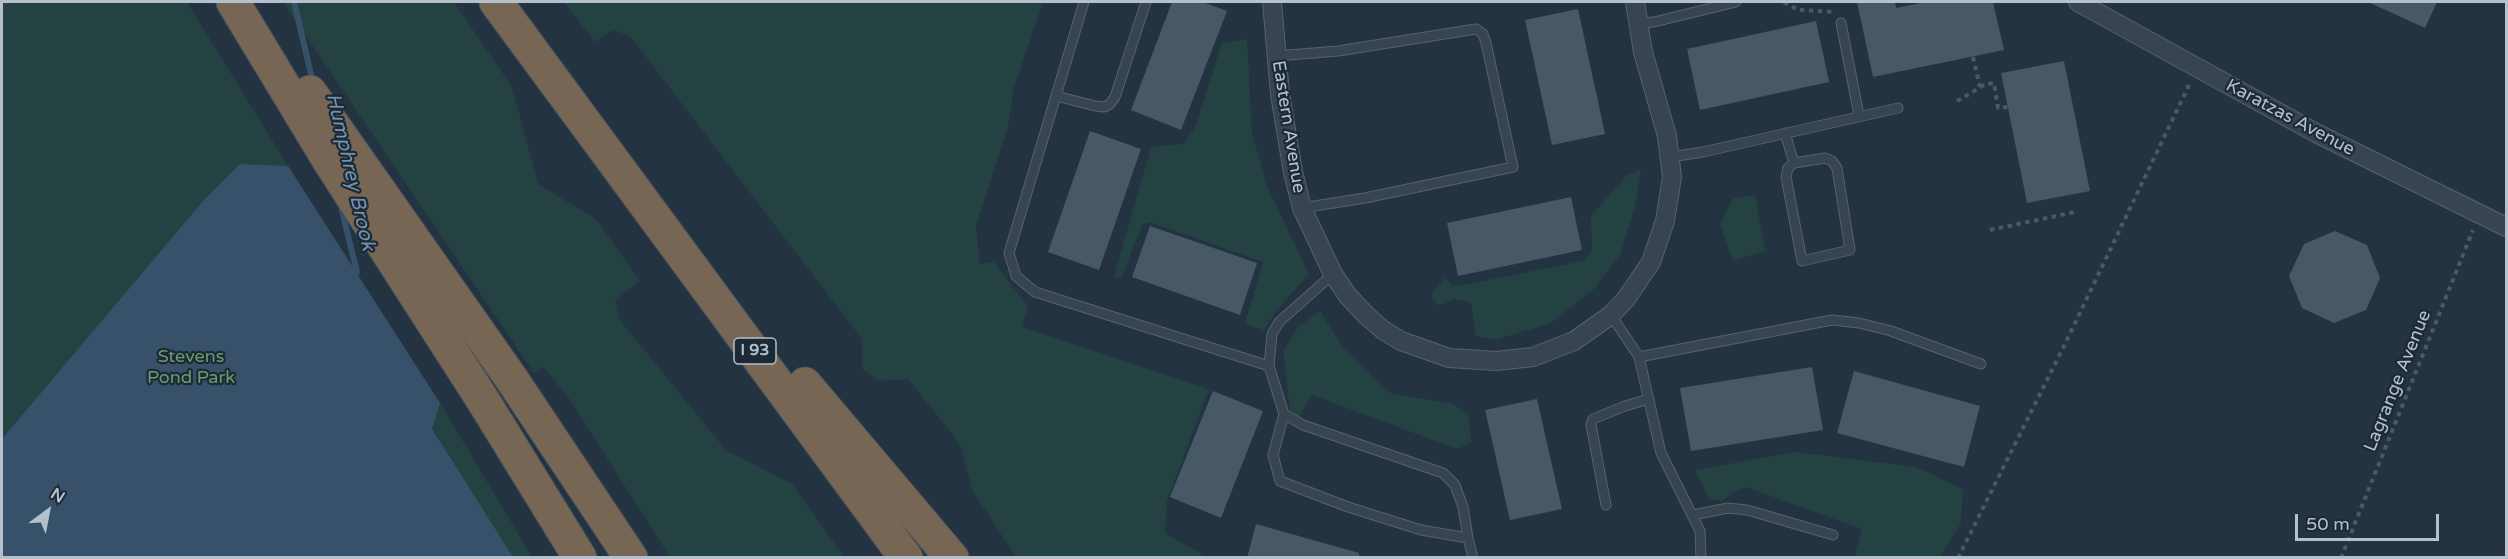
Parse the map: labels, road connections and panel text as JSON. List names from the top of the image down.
{
  "streets": {
    "highway": ["I 93"],
    "street": ["Karatzas Avenue", "Eastern Avenue"],
    "path": ["Lagrange Avenue"]
  },
  "crossings": [
    ["Karatzas Avenue", "Lagrange Avenue"]
  ],
  "water": ["Humphrey Brook"],
  "parks": ["Stevens Pond Park"],
  "scale_bar": "50 m",
  "north": "top right"
}
